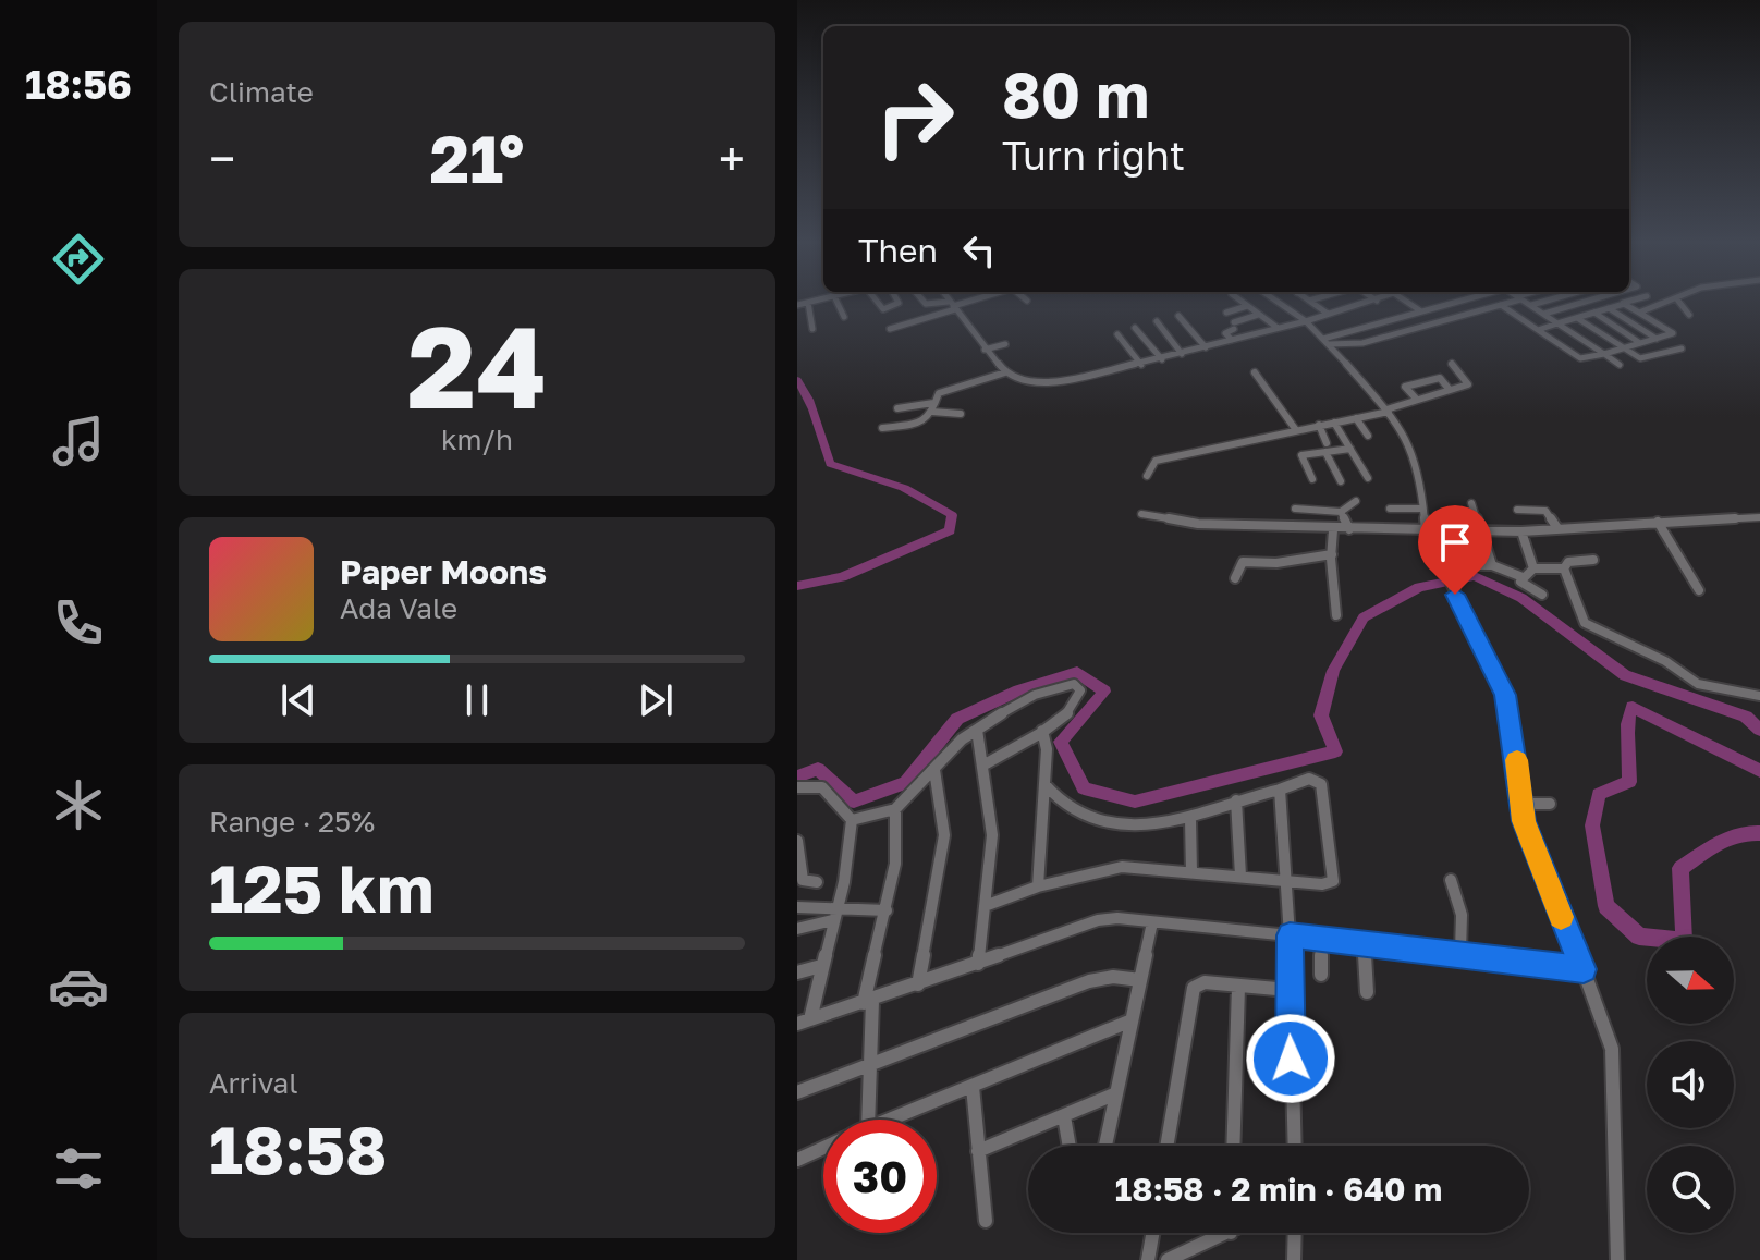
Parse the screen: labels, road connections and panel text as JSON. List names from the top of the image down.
{
  "north": "right",
  "page": {
    "tabs": "18:56",
    "tile": [
      "Climate",
      ["24", "km/h"],
      ["Range · 25%", "125 km"],
      ["Arrival", "18:58"]
    ],
    "turn": ["80 m", "Turn right"],
    "heat": ["−", "21°", "+"],
    "then": "Then",
    "song": ["Paper Moons", "Ada Vale"],
    "limit": "30",
    "trip": "18:58 · 2 min · 640 m"
  }
}
